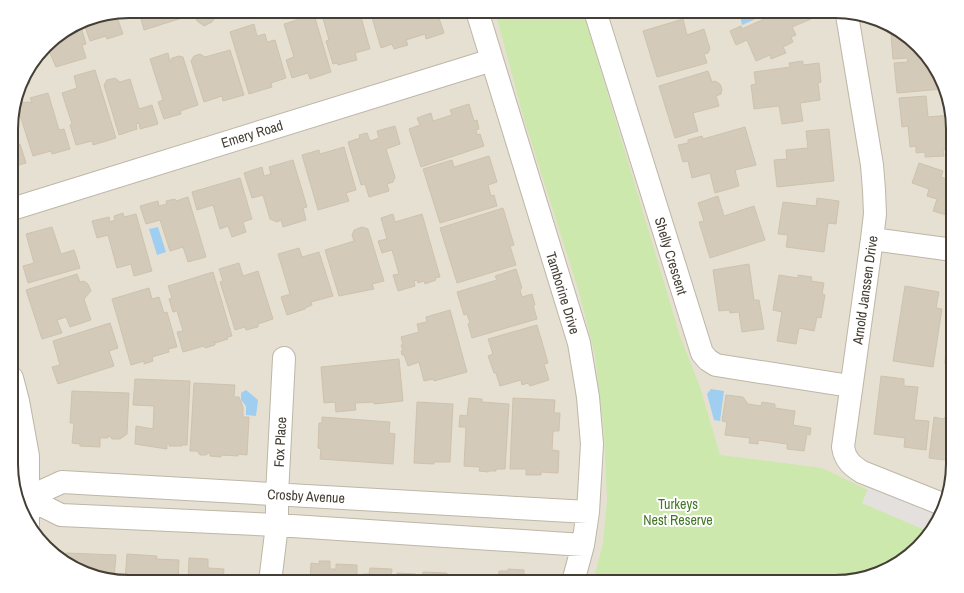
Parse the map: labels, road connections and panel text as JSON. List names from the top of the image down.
{
  "streets": {
    "street": [
      "Emery Road",
      "Shelly Crescent",
      "Arnold Janssen Drive",
      "Tamborine Drive",
      "Fox Place",
      "Crosby Avenue"
    ]
  },
  "crossings": [
    ["Emery Road", "Tamborine Drive"],
    ["Shelly Crescent", "Arnold Janssen Drive"],
    ["Tamborine Drive", "Crosby Avenue"],
    ["Fox Place", "Crosby Avenue"]
  ],
  "parks": ["Turkeys Nest Reserve"]
}
